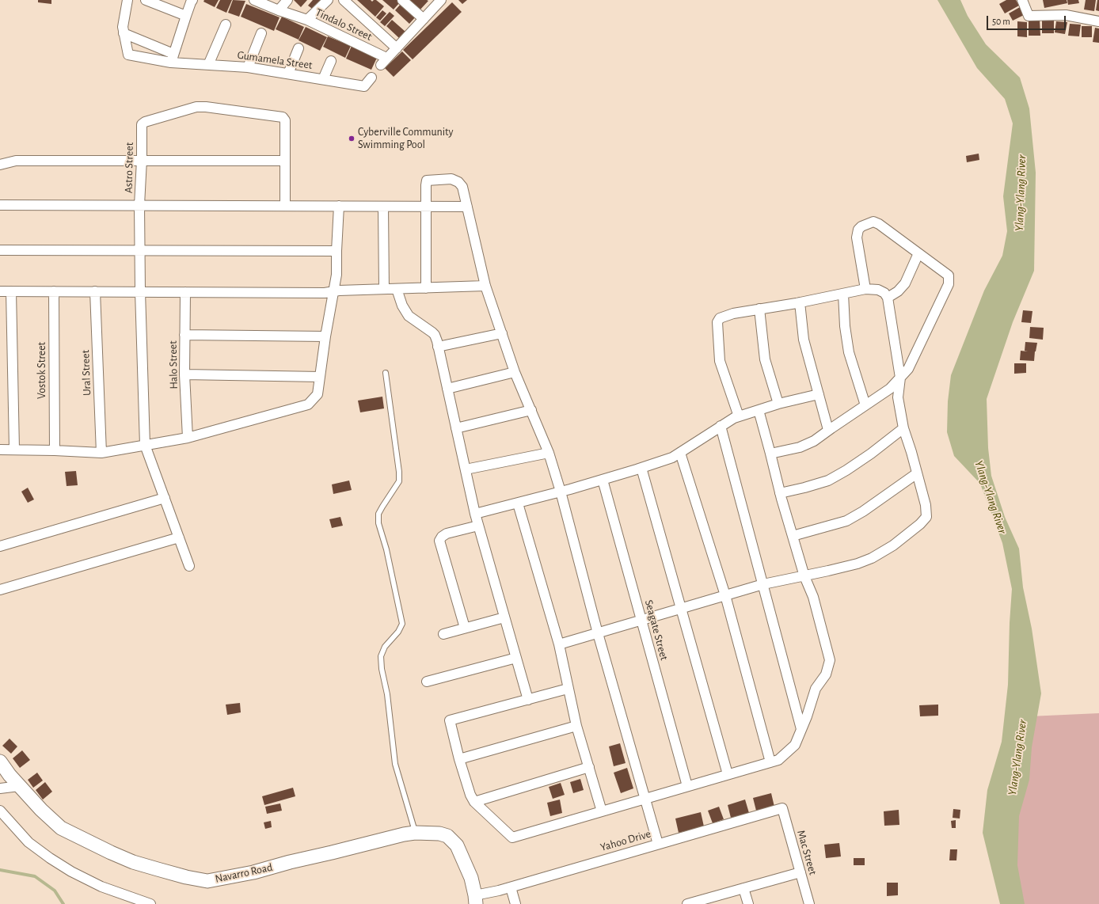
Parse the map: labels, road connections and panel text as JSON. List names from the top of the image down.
{
  "streets": {
    "street": [
      "Tindalo Street",
      "Gumamela Street",
      "Astro Street",
      "Halo Street",
      "Vostok Street",
      "Ural Street",
      "Seagate Street",
      "Yahoo Drive",
      "Mac Street",
      "Navarro Road"
    ]
  },
  "crossings": [
    ["Yahoo Drive", "Mac Street"],
    ["Yahoo Drive", "Navarro Road"]
  ],
  "water": ["Ylang-Ylang River"],
  "places": ["Cyberville Community Swimming Pool"],
  "scale_bar": "50 m"
}
